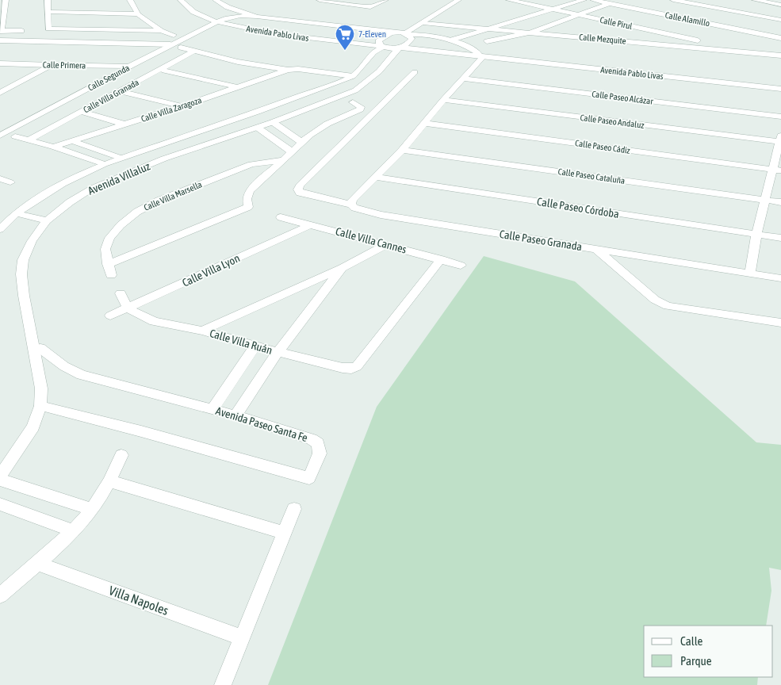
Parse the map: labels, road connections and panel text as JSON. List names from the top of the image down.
{
  "streets": {
    "street": [
      "Calle Alamillo",
      "Calle Pirul",
      "Avenida Pablo Livas",
      "Calle Mezquite",
      "Calle Primera",
      "Calle Segunda",
      "Calle Villa Granada",
      "Calle Paseo Alcázar",
      "Calle Villa Zaragoza",
      "Calle Paseo Andaluz",
      "Calle Paseo Cádiz",
      "Calle Paseo Cataluña",
      "Avenida Villaluz",
      "Calle Villa Marsella",
      "Calle Paseo Córdoba",
      "Calle Villa Cannes",
      "Calle Paseo Granada",
      "Calle Villa Lyon",
      "Calle Villa Ruán",
      "Avenida Paseo Santa Fe",
      "Villa Napoles"
    ]
  },
  "crossings": [
    ["Calle Pirul", "Calle Mezquite"],
    ["Avenida Pablo Livas", "Calle Segunda"],
    ["Avenida Pablo Livas", "Avenida Villaluz"],
    ["Calle Primera", "Calle Segunda"],
    ["Avenida Villaluz", "Avenida Paseo Santa Fe"],
    ["Calle Villa Cannes", "Calle Villa Lyon"],
    ["Calle Villa Cannes", "Calle Villa Ruán"],
    ["Calle Villa Lyon", "Calle Villa Ruán"]
  ],
  "places": {
    "supermarket": ["7-Eleven"]
  },
  "legend": ["Calle", "Parque"]
}
